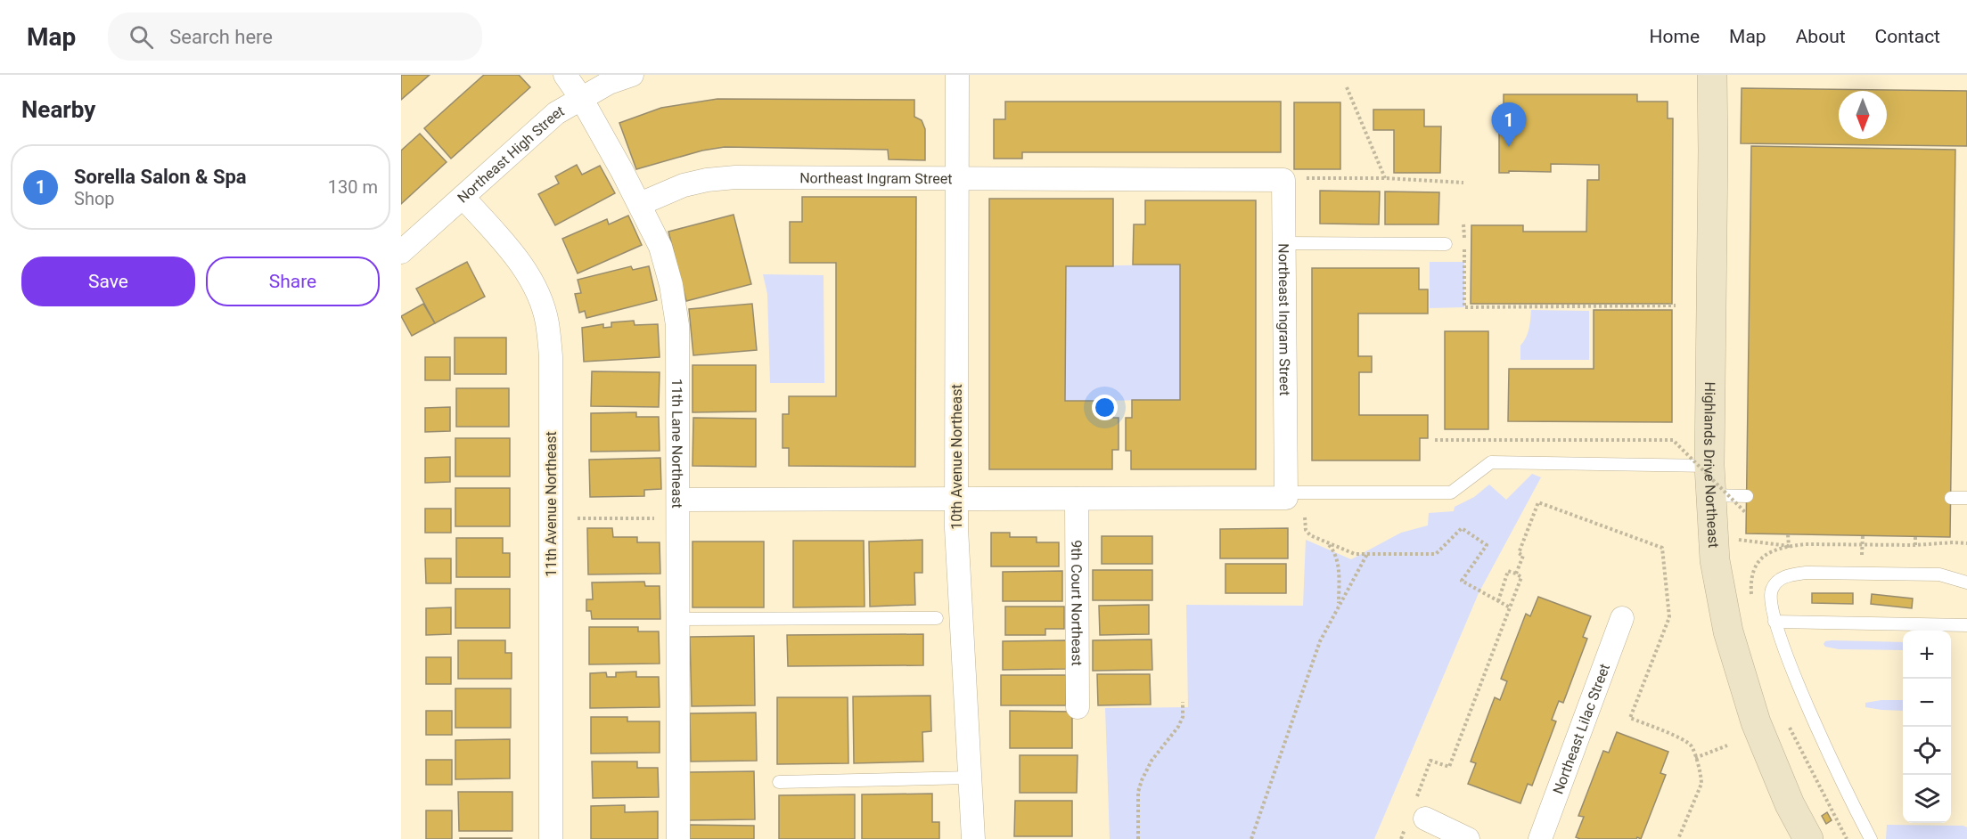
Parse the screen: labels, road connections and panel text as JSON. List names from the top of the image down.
{
  "streets": {
    "main road": ["Highlands Drive Northeast"],
    "street": [
      "Northeast High Street",
      "Northeast Ingram Street",
      "11th Lane Northeast",
      "10th Avenue Northeast",
      "11th Avenue Northeast",
      "9th Court Northeast",
      "Northeast Lilac Street"
    ]
  },
  "crossings": [
    ["Northeast High Street", "11th Lane Northeast"],
    ["Northeast High Street", "11th Avenue Northeast"],
    ["Northeast Ingram Street", "11th Lane Northeast"],
    ["Northeast Ingram Street", "10th Avenue Northeast"]
  ],
  "north": "bottom",
  "page": {
    "header": "Map",
    "search": "Search here",
    "nav": [
      "Home",
      "Map",
      "About",
      "Contact"
    ],
    "heading": "Nearby",
    "pins": "1",
    "list": [
      {
        "mark": "1",
        "name": "Sorella Salon & Spa",
        "note": "Shop",
        "value": "130 m"
      }
    ],
    "buttons": ["Save", "Share"],
    "map_buttons": ["+", "−"]
  }
}
